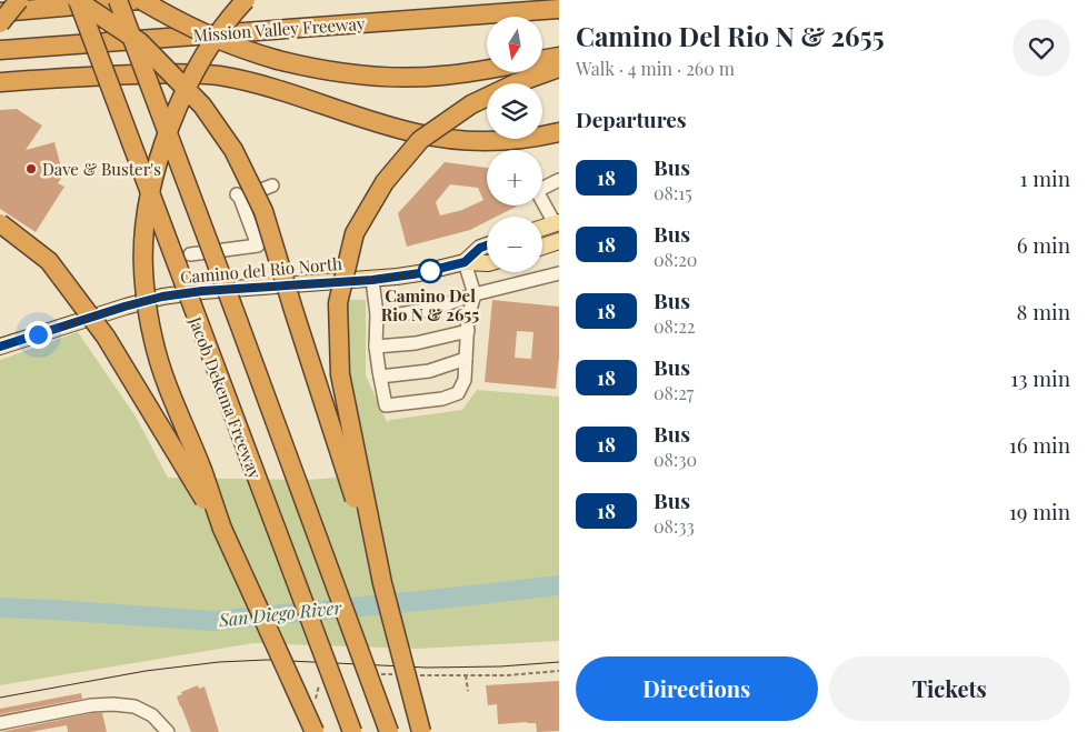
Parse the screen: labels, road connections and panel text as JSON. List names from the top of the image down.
{
  "streets": {
    "highway": ["Mission Valley Freeway", "Jacob Dekema Freeway"],
    "main road": ["Camino del Rio North"]
  },
  "water": ["San Diego River"],
  "places": ["Dave & Buster's", "Camino Del Rio N & 2655"],
  "lines": ["bus line 18"],
  "north": "bottom",
  "page": {
    "heading": [
      ["Camino Del Rio N & 2655", "Walk · 4 min · 260 m"],
      "Departures"
    ],
    "map_buttons": ["+", "−"],
    "list": [
      {
        "mark": "18",
        "name": "Bus",
        "note": "08:15",
        "value": "1 min"
      },
      {
        "mark": "18",
        "name": "Bus",
        "note": "08:20",
        "value": "6 min"
      },
      {
        "mark": "18",
        "name": "Bus",
        "note": "08:22",
        "value": "8 min"
      },
      {
        "mark": "18",
        "name": "Bus",
        "note": "08:27",
        "value": "13 min"
      },
      {
        "mark": "18",
        "name": "Bus",
        "note": "08:30",
        "value": "16 min"
      },
      {
        "mark": "18",
        "name": "Bus",
        "note": "08:33",
        "value": "19 min"
      }
    ],
    "buttons": ["Directions", "Tickets"]
  }
}
